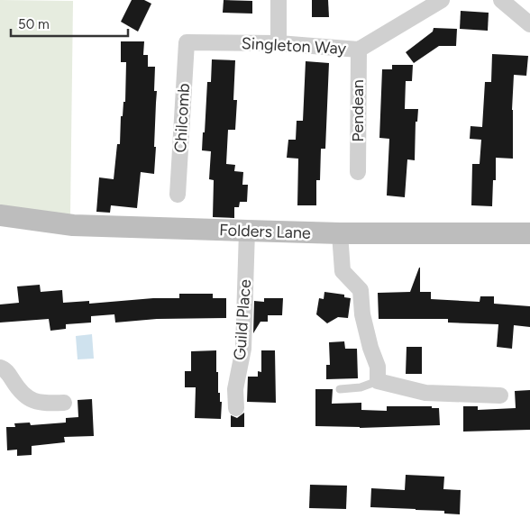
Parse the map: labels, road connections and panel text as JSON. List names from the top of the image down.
{
  "streets": {
    "main road": ["Folders Lane"],
    "street": [
      "Singleton Way",
      "Pendean",
      "Chilcomb",
      "Guild Place"
    ]
  },
  "crossings": [
    ["Singleton Way", "Pendean"],
    ["Singleton Way", "Chilcomb"],
    ["Folders Lane", "Guild Place"]
  ],
  "scale_bar": "50 m"
}
